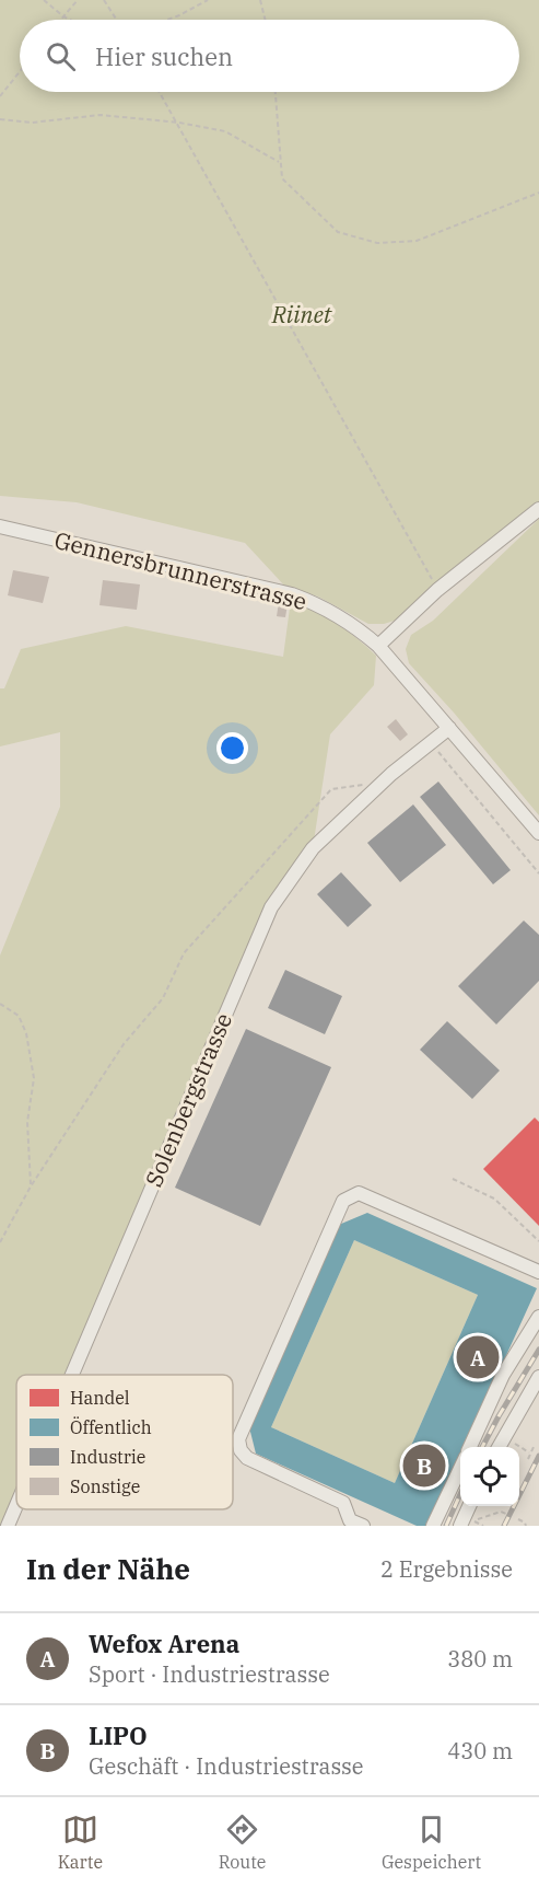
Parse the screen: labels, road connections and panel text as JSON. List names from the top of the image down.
{
  "streets": {
    "street": ["Gennersbrunnerstrasse", "Solenbergstrasse"]
  },
  "crossings": [
    ["Gennersbrunnerstrasse", "Solenbergstrasse"]
  ],
  "parks": ["Riinet"],
  "legend": [
    "Handel",
    "Öffentlich",
    "Industrie",
    "Sonstige"
  ],
  "page": {
    "search": "Hier suchen",
    "pins": ["A", "B"],
    "heading": ["In der Nähe", "2 Ergebnisse"],
    "list": [
      {
        "mark": "A",
        "name": "Wefox Arena",
        "note": "Sport · Industriestrasse",
        "value": "380 m"
      },
      {
        "mark": "B",
        "name": "LIPO",
        "note": "Geschäft · Industriestrasse",
        "value": "430 m"
      }
    ],
    "nav": ["Karte", "Route", "Gespeichert"]
  }
}
